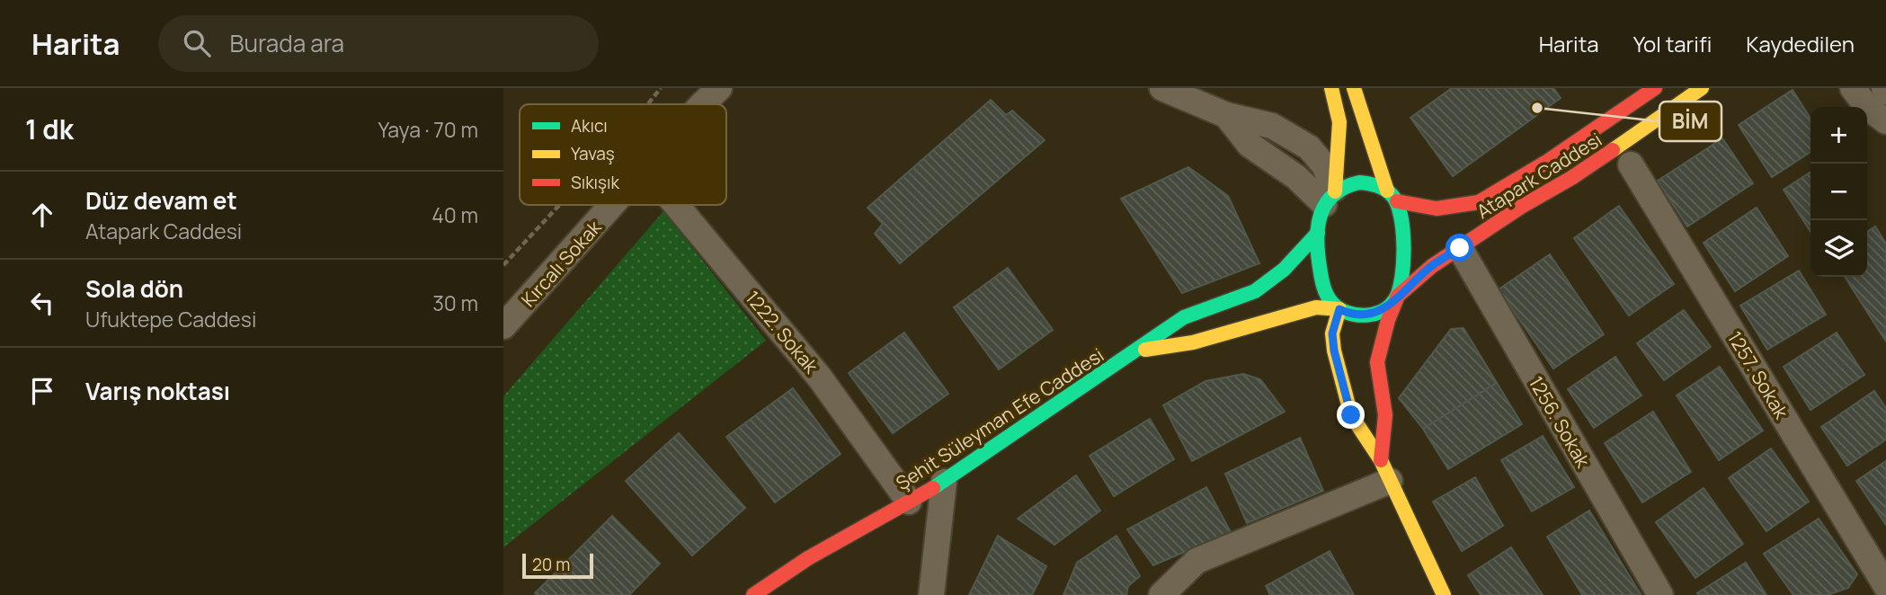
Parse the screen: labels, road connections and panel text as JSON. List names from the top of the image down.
{
  "streets": {
    "street": [
      "Atapark Caddesi",
      "Kırcalı Sokak",
      "1222. Sokak",
      "1257. Sokak",
      "Şehit Süleyman Efe Caddesi",
      "1256. Sokak"
    ]
  },
  "crossings": [
    ["Atapark Caddesi", "Şehit Süleyman Efe Caddesi"],
    ["Atapark Caddesi", "1256. Sokak"],
    ["1222. Sokak", "Şehit Süleyman Efe Caddesi"]
  ],
  "places": ["BİM"],
  "legend": ["Akıcı", "Yavaş", "Sıkışık"],
  "scale_bar": "20 m",
  "page": {
    "header": "Harita",
    "search": "Burada ara",
    "nav": ["Harita", "Yol tarifi", "Kaydedilen"],
    "heading": ["1 dk", "Yaya · 70 m"],
    "map_buttons": ["+", "−"],
    "list": [
      ["Düz devam et", "Atapark Caddesi", "40 m"],
      ["Sola dön", "Ufuktepe Caddesi", "30 m"],
      "Varış noktası"
    ],
    "scale": "20 m"
  }
}
